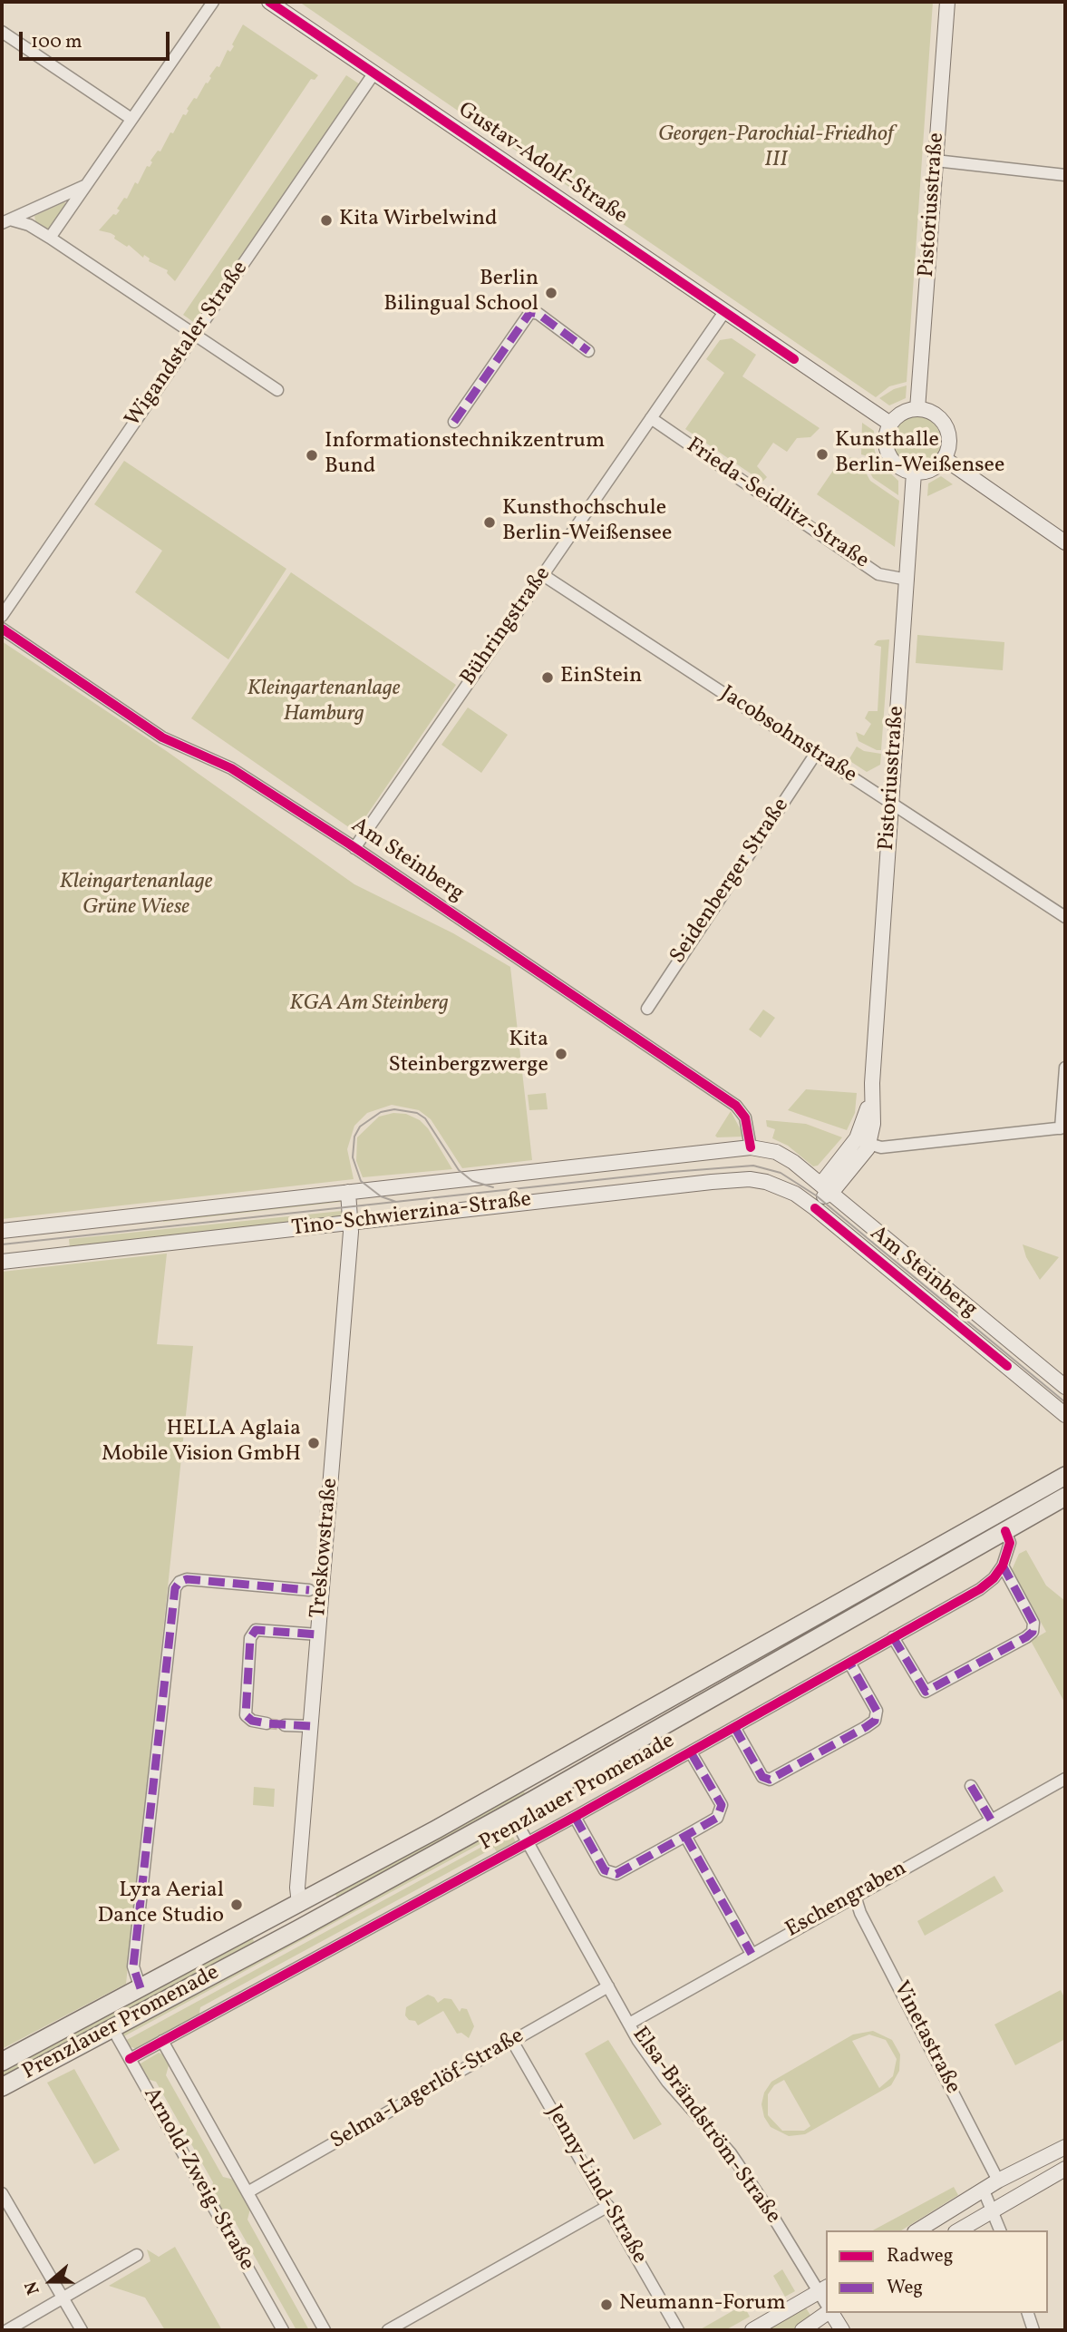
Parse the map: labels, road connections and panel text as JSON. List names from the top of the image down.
{
  "streets": {
    "main road": ["Prenzlauer Promenade"],
    "street": [
      "Gustav-Adolf-Straße",
      "Pistoriusstraße",
      "Wigandstaler Straße",
      "Frieda-Seidlitz-Straße",
      "Bühringstraße",
      "Jacobsohnstraße",
      "Am Steinberg",
      "Seidenberger Straße",
      "Tino-Schwierzina-Straße",
      "Treskowstraße",
      "Eschengraben",
      "Vinetastraße",
      "Selma-Lagerlöf-Straße",
      "Elsa-Brändström-Straße",
      "Arnold-Zweig-Straße",
      "Jenny-Lind-Straße"
    ]
  },
  "crossings": [
    ["Gustav-Adolf-Straße", "Pistoriusstraße"],
    ["Gustav-Adolf-Straße", "Wigandstaler Straße"],
    ["Gustav-Adolf-Straße", "Bühringstraße"],
    ["Pistoriusstraße", "Frieda-Seidlitz-Straße"],
    ["Pistoriusstraße", "Jacobsohnstraße"],
    ["Pistoriusstraße", "Am Steinberg"],
    ["Pistoriusstraße", "Tino-Schwierzina-Straße"],
    ["Frieda-Seidlitz-Straße", "Bühringstraße"],
    ["Bühringstraße", "Jacobsohnstraße"],
    ["Bühringstraße", "Am Steinberg"],
    ["Jacobsohnstraße", "Seidenberger Straße"],
    ["Am Steinberg", "Tino-Schwierzina-Straße"],
    ["Tino-Schwierzina-Straße", "Treskowstraße"],
    ["Treskowstraße", "Prenzlauer Promenade"],
    ["Prenzlauer Promenade", "Elsa-Brändström-Straße"],
    ["Prenzlauer Promenade", "Arnold-Zweig-Straße"],
    ["Eschengraben", "Vinetastraße"],
    ["Eschengraben", "Elsa-Brändström-Straße"],
    ["Selma-Lagerlöf-Straße", "Elsa-Brändström-Straße"],
    ["Selma-Lagerlöf-Straße", "Arnold-Zweig-Straße"],
    ["Selma-Lagerlöf-Straße", "Jenny-Lind-Straße"]
  ],
  "parks": [
    "Georgen-Parochial-Friedhof III",
    "Kleingartenanlage Hamburg",
    "Kleingartenanlage Grüne Wiese",
    "KGA Am Steinberg"
  ],
  "places": [
    "Kita Wirbelwind",
    "Berlin Bilingual School",
    "Kunsthalle Berlin-Weißensee",
    "Informationstechnikzentrum Bund",
    "Kunsthochschule Berlin-Weißensee",
    "EinStein",
    "Kita Steinbergzwerge",
    "HELLA Aglaia Mobile Vision GmbH",
    "Lyra Aerial Dance Studio",
    "Neumann-Forum"
  ],
  "legend": ["Radweg", "Weg"],
  "scale_bar": "100 m",
  "north": "left"
}
